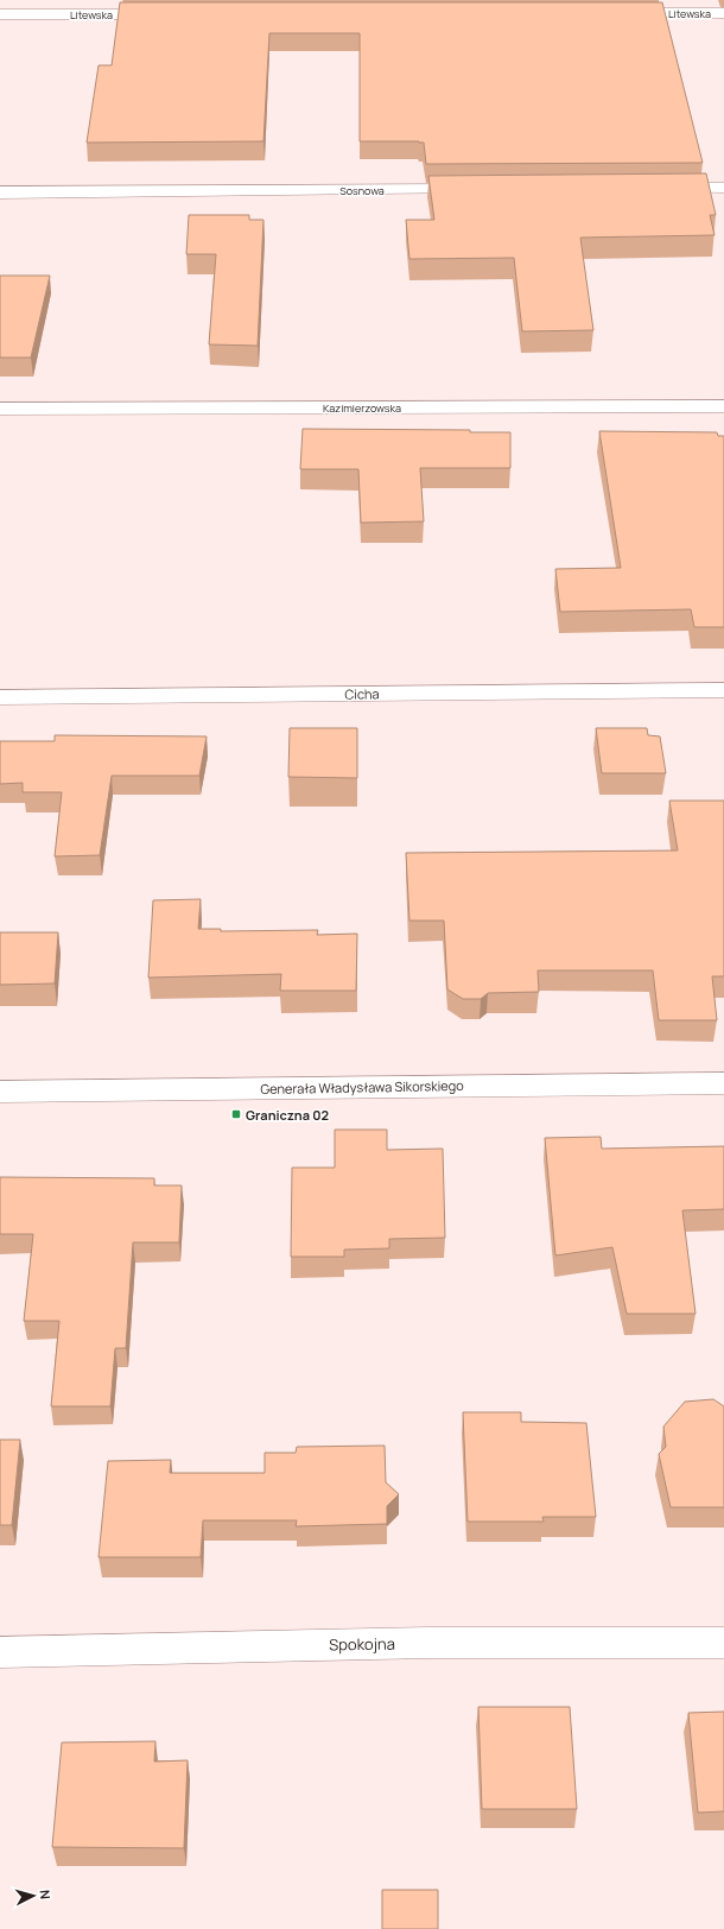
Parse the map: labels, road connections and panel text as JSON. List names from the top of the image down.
{
  "streets": {
    "street": [
      "Litewska",
      "Sosnowa",
      "Kazimierzowska",
      "Cicha",
      "Generała Władysława Sikorskiego",
      "Spokojna"
    ]
  },
  "places": {
    "transit": ["Graniczna 02"]
  },
  "north": "right"
}
